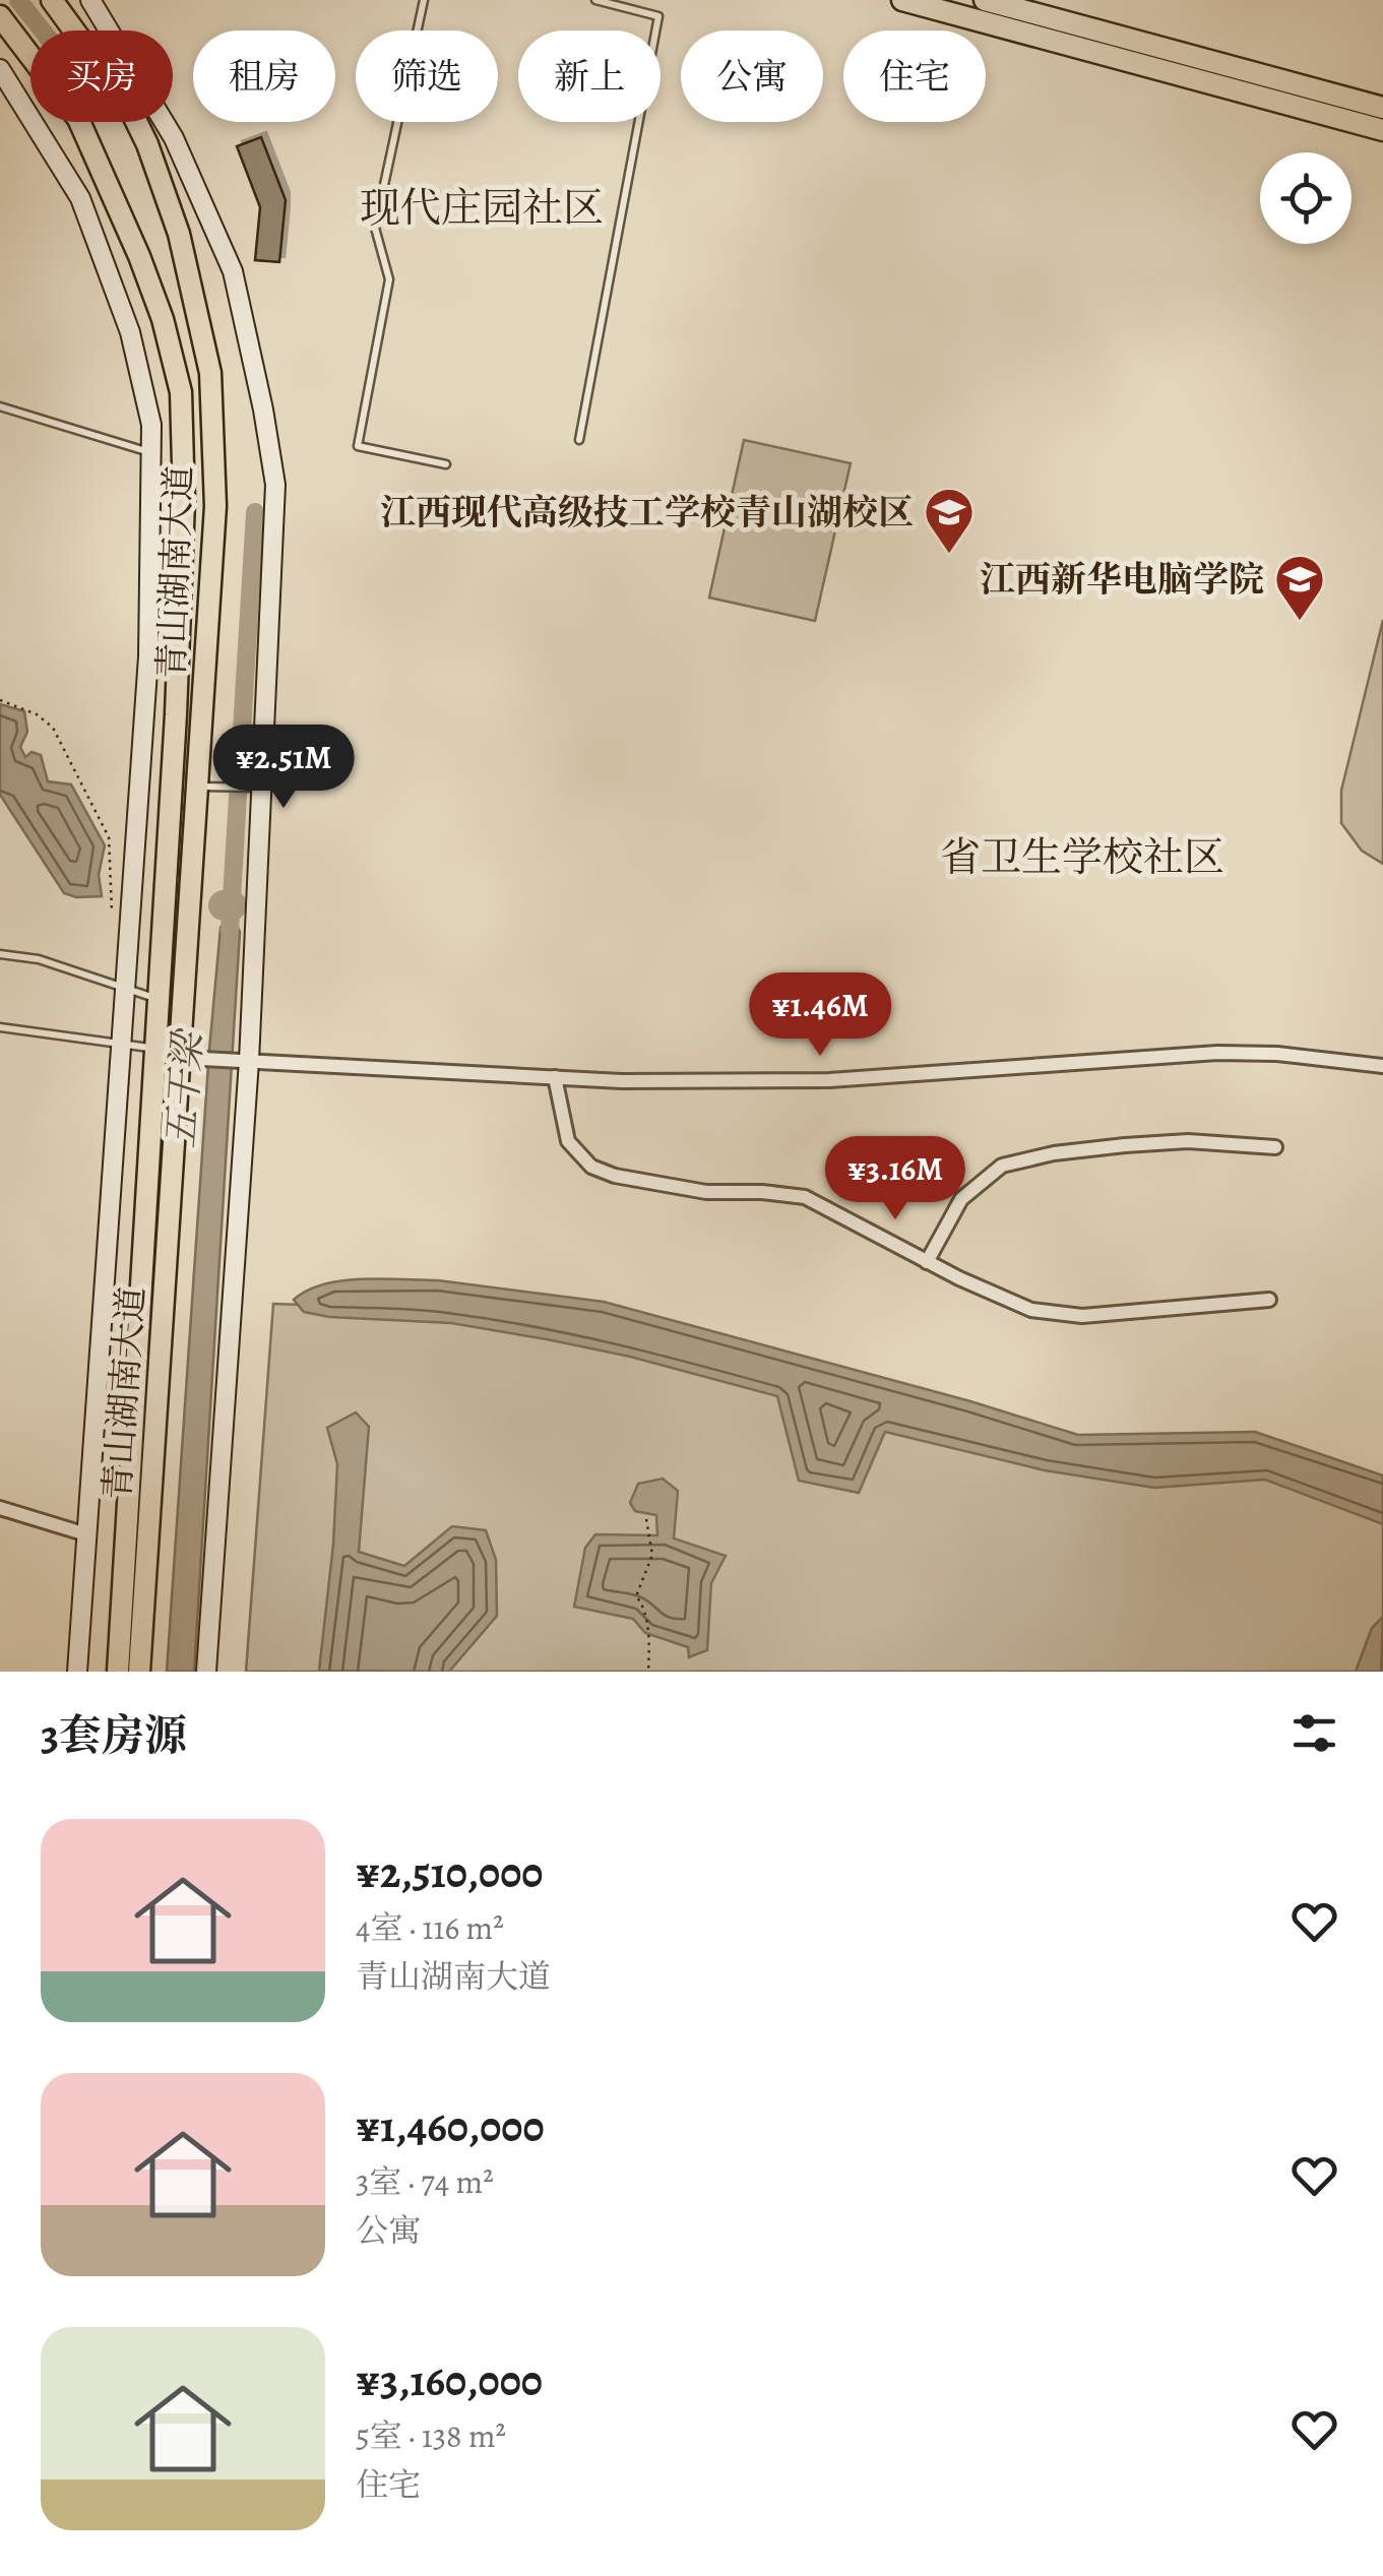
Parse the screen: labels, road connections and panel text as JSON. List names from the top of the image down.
{
  "streets": {
    "main road": ["青山湖南大道"]
  },
  "districts": ["现代庄园社区", "省卫生学校社区"],
  "water": ["五干梁"],
  "places": {
    "school or university": ["江西现代高级技工学校青山湖校区", "江西新华电脑学院"]
  },
  "page": {
    "chip": [
      "买房",
      "租房",
      "筛选",
      "新上",
      "公寓",
      "住宅"
    ],
    "price": ["¥2.51M", "¥1.46M", "¥3.16M"],
    "heading": "3套房源",
    "list": [
      {
        "name": "¥2,510,000",
        "note": "4室 · 116 m² · 青山湖南大道"
      },
      {
        "name": "¥1,460,000",
        "note": "3室 · 74 m² · 公寓"
      },
      {
        "name": "¥3,160,000",
        "note": "5室 · 138 m² · 住宅"
      }
    ]
  }
}
